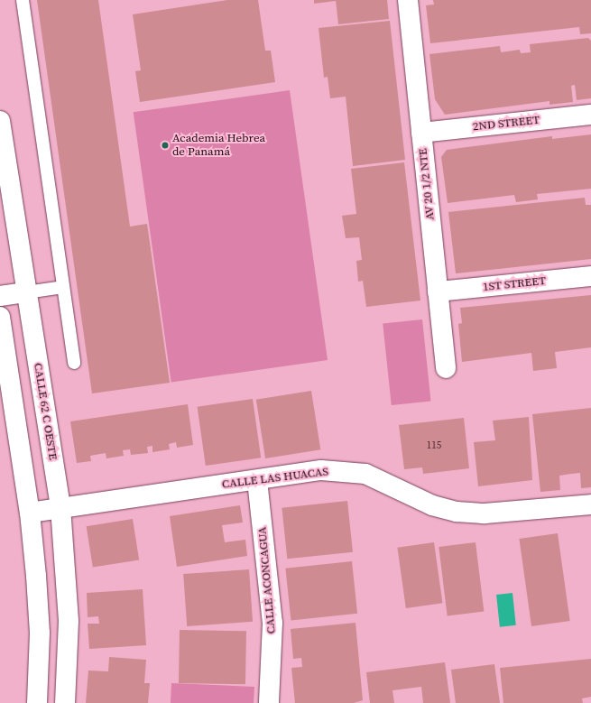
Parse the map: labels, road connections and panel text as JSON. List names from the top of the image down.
{
  "streets": {
    "street": [
      "2ND STREET",
      "AV 20 1/2 NTE",
      "1ST STREET",
      "CALLE 62 C OESTE",
      "CALLE LAS HUACAS",
      "CALLE ACONCAGUA"
    ]
  },
  "crossings": [
    ["2ND STREET", "AV 20 1/2 NTE"],
    ["AV 20 1/2 NTE", "1ST STREET"],
    ["CALLE 62 C OESTE", "CALLE LAS HUACAS"],
    ["CALLE LAS HUACAS", "CALLE ACONCAGUA"]
  ],
  "places": ["Academia Hebrea de Panamá"],
  "house_numbers": ["115"]
}
